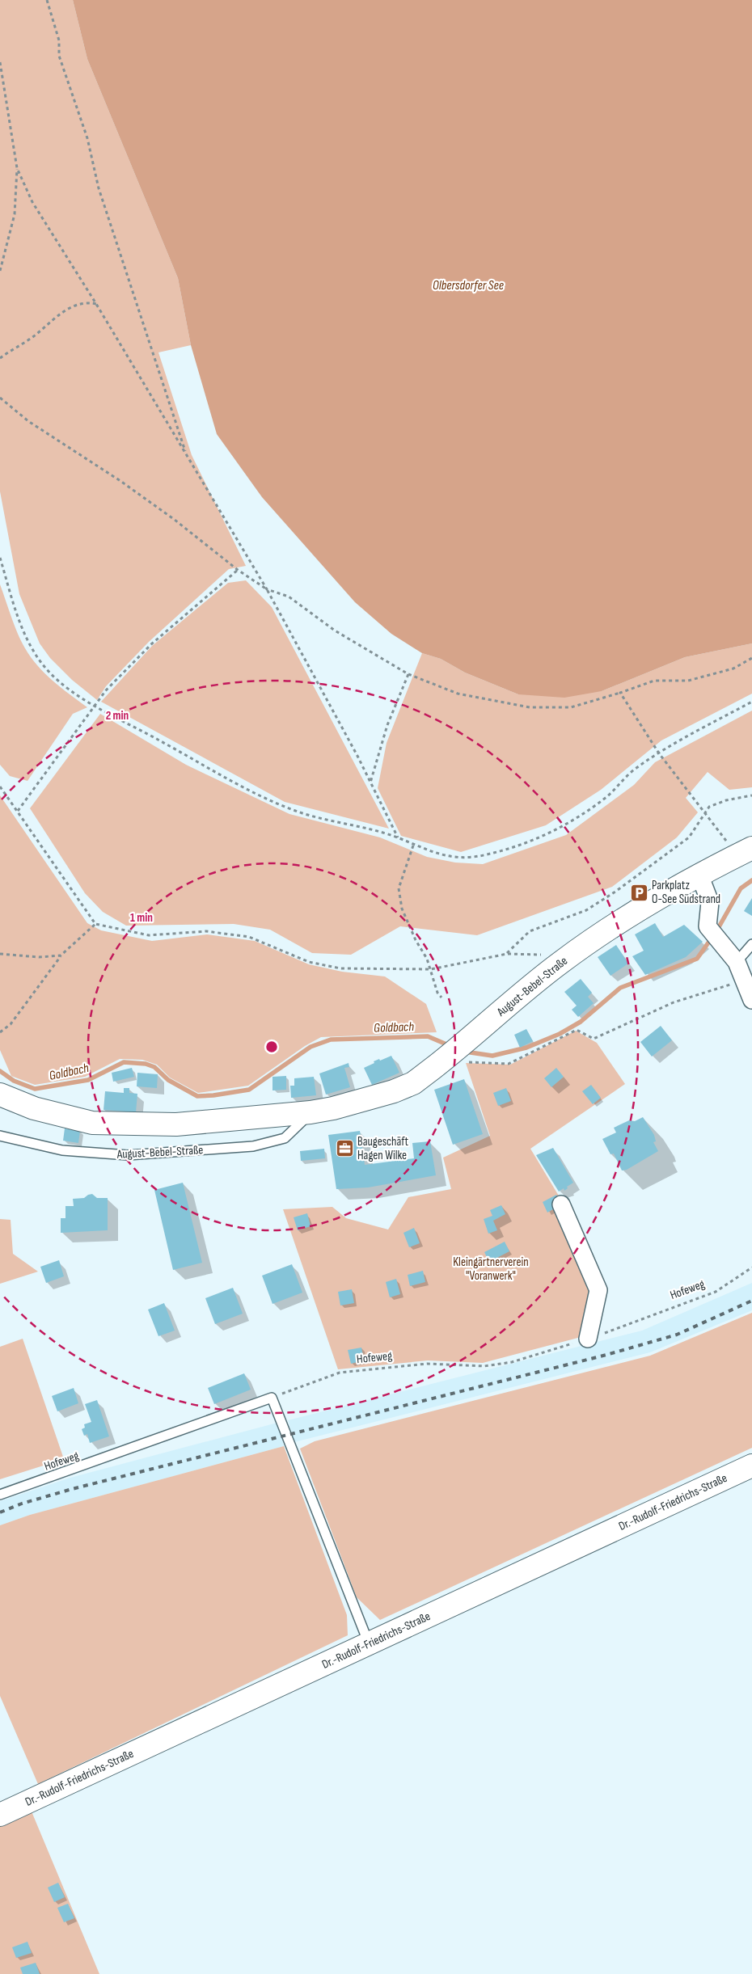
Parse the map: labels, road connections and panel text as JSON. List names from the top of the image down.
{
  "streets": {
    "main road": ["August-Bebel-Straße", "Dr.-Rudolf-Friedrichs-Straße"],
    "lane": ["Hofeweg"]
  },
  "water": ["Olbersdorfer See", "Goldbach"],
  "parks": ["Kleingärtnerverein \"Voranwerk\""],
  "places": {
    "parking": ["Parkplatz O-See Südstrand"],
    "office": ["Baugeschäft Hagen Wilke"]
  },
  "rings": ["2 min", "1 min"]
}
